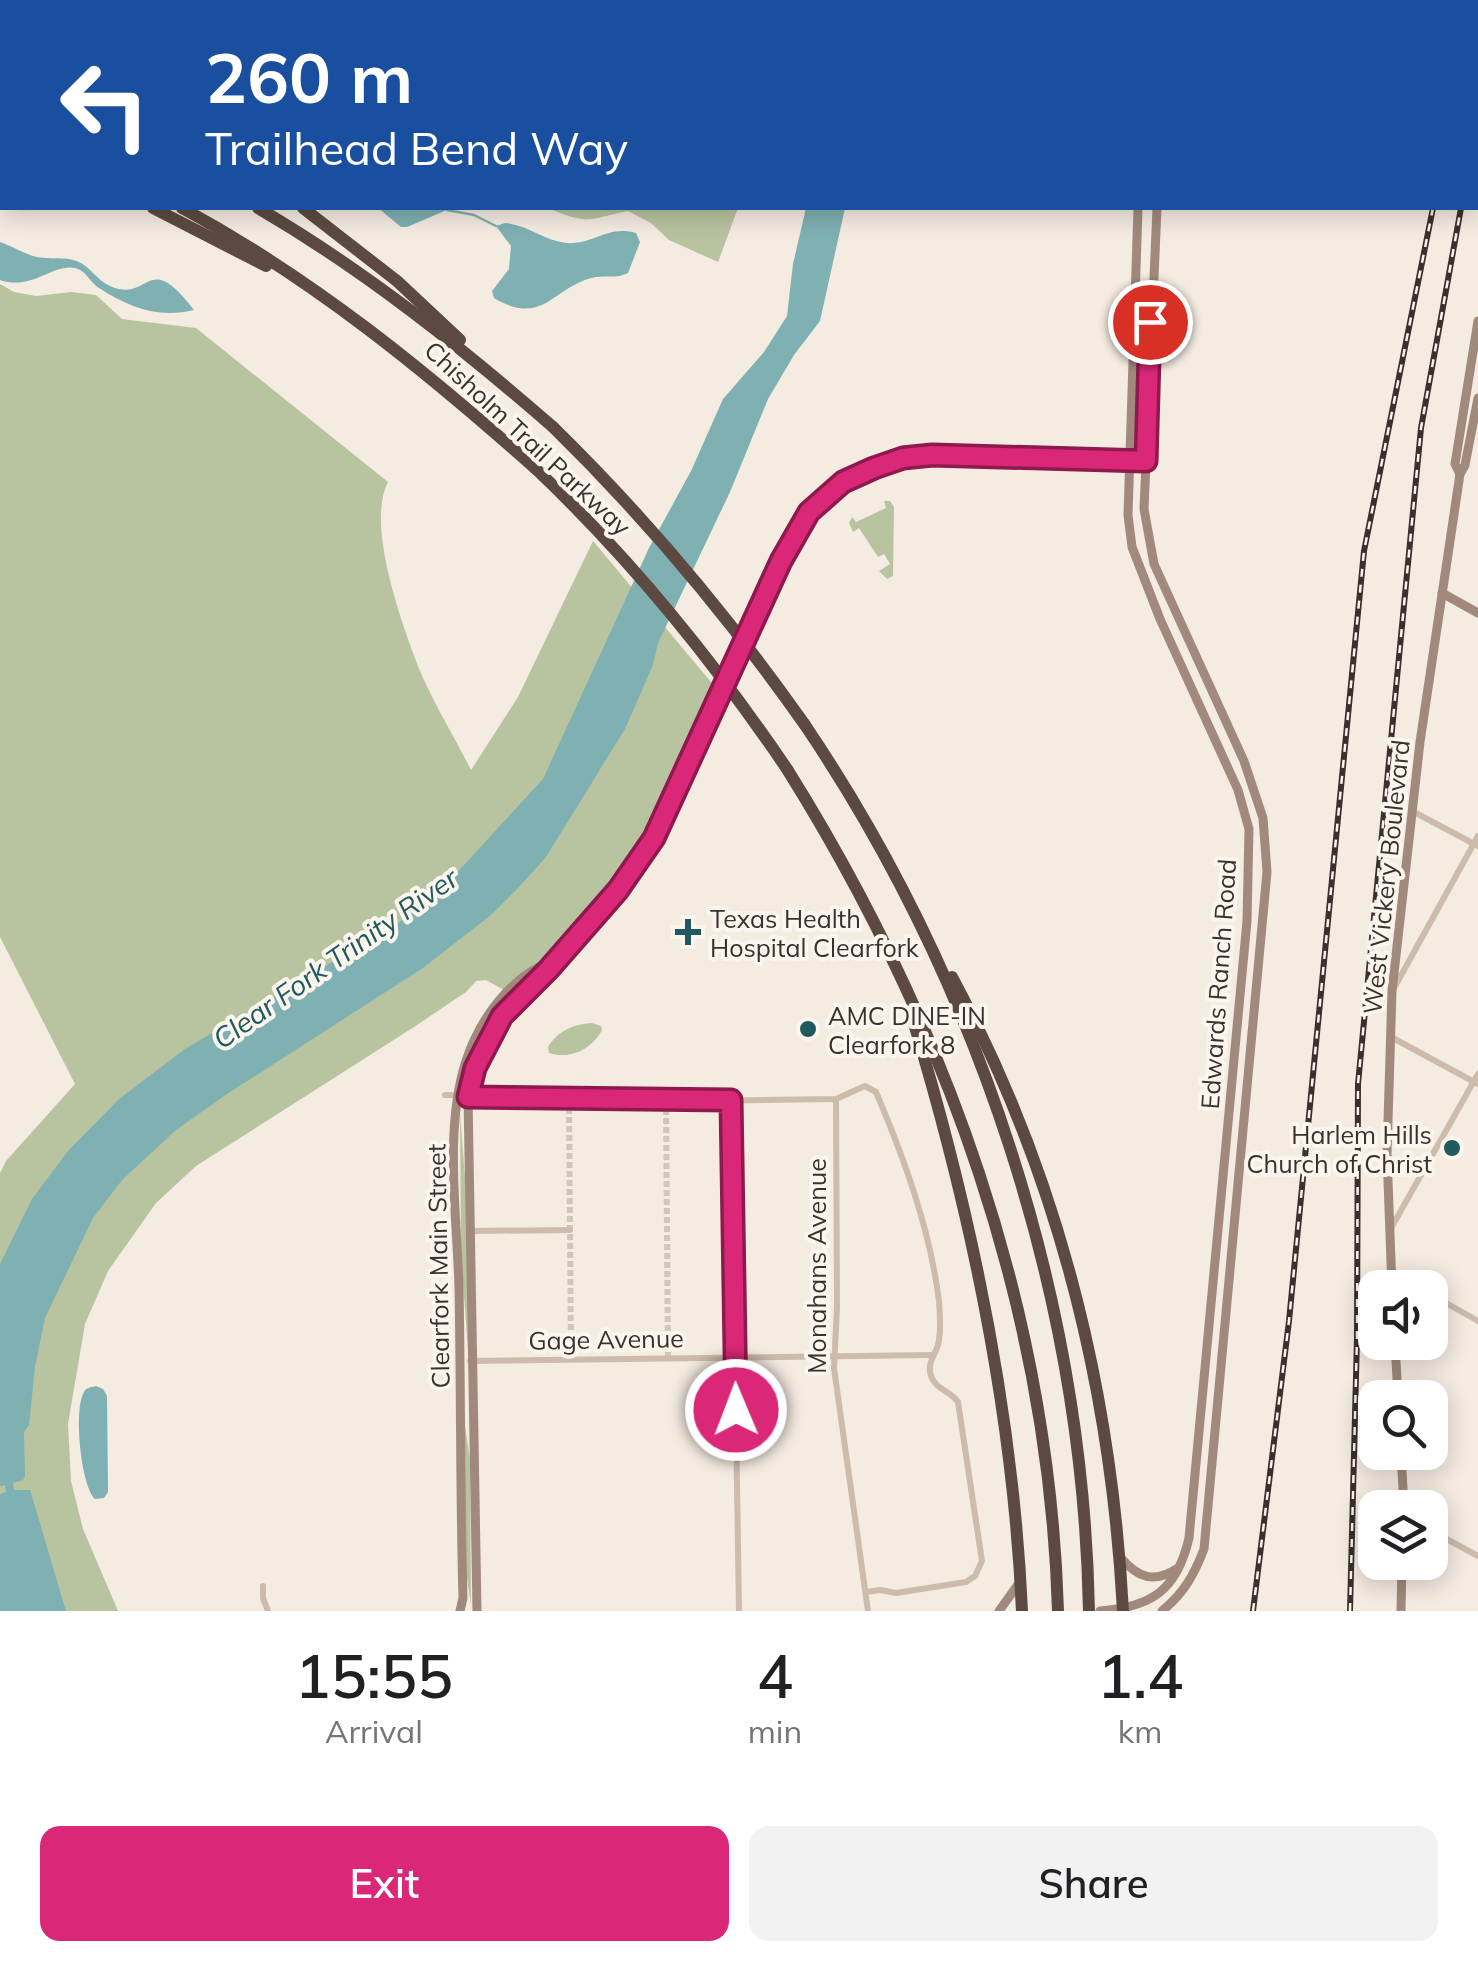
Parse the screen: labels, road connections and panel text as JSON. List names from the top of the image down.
{
  "streets": {
    "highway": ["Chisholm Trail Parkway"],
    "street": [
      "West Vickery Boulevard",
      "Edwards Ranch Road",
      "Clearfork Main Street",
      "Monahans Avenue",
      "Gage Avenue"
    ]
  },
  "crossings": [
    ["Edwards Ranch Road", "Clearfork Main Street"],
    ["Clearfork Main Street", "Gage Avenue"],
    ["Monahans Avenue", "Gage Avenue"]
  ],
  "water": ["Clear Fork Trinity River"],
  "places": {
    "health": ["Texas Health Hospital Clearfork"],
    "other": ["AMC DINE-IN Clearfork 8", "Harlem Hills Church of Christ"]
  },
  "page": {
    "turn": ["260 m", "Trailhead Bend Way"],
    "eta": [
      "15:55",
      "Arrival",
      "4",
      "min",
      "1.4",
      "km"
    ],
    "buttons": ["Exit", "Share"]
  }
}
